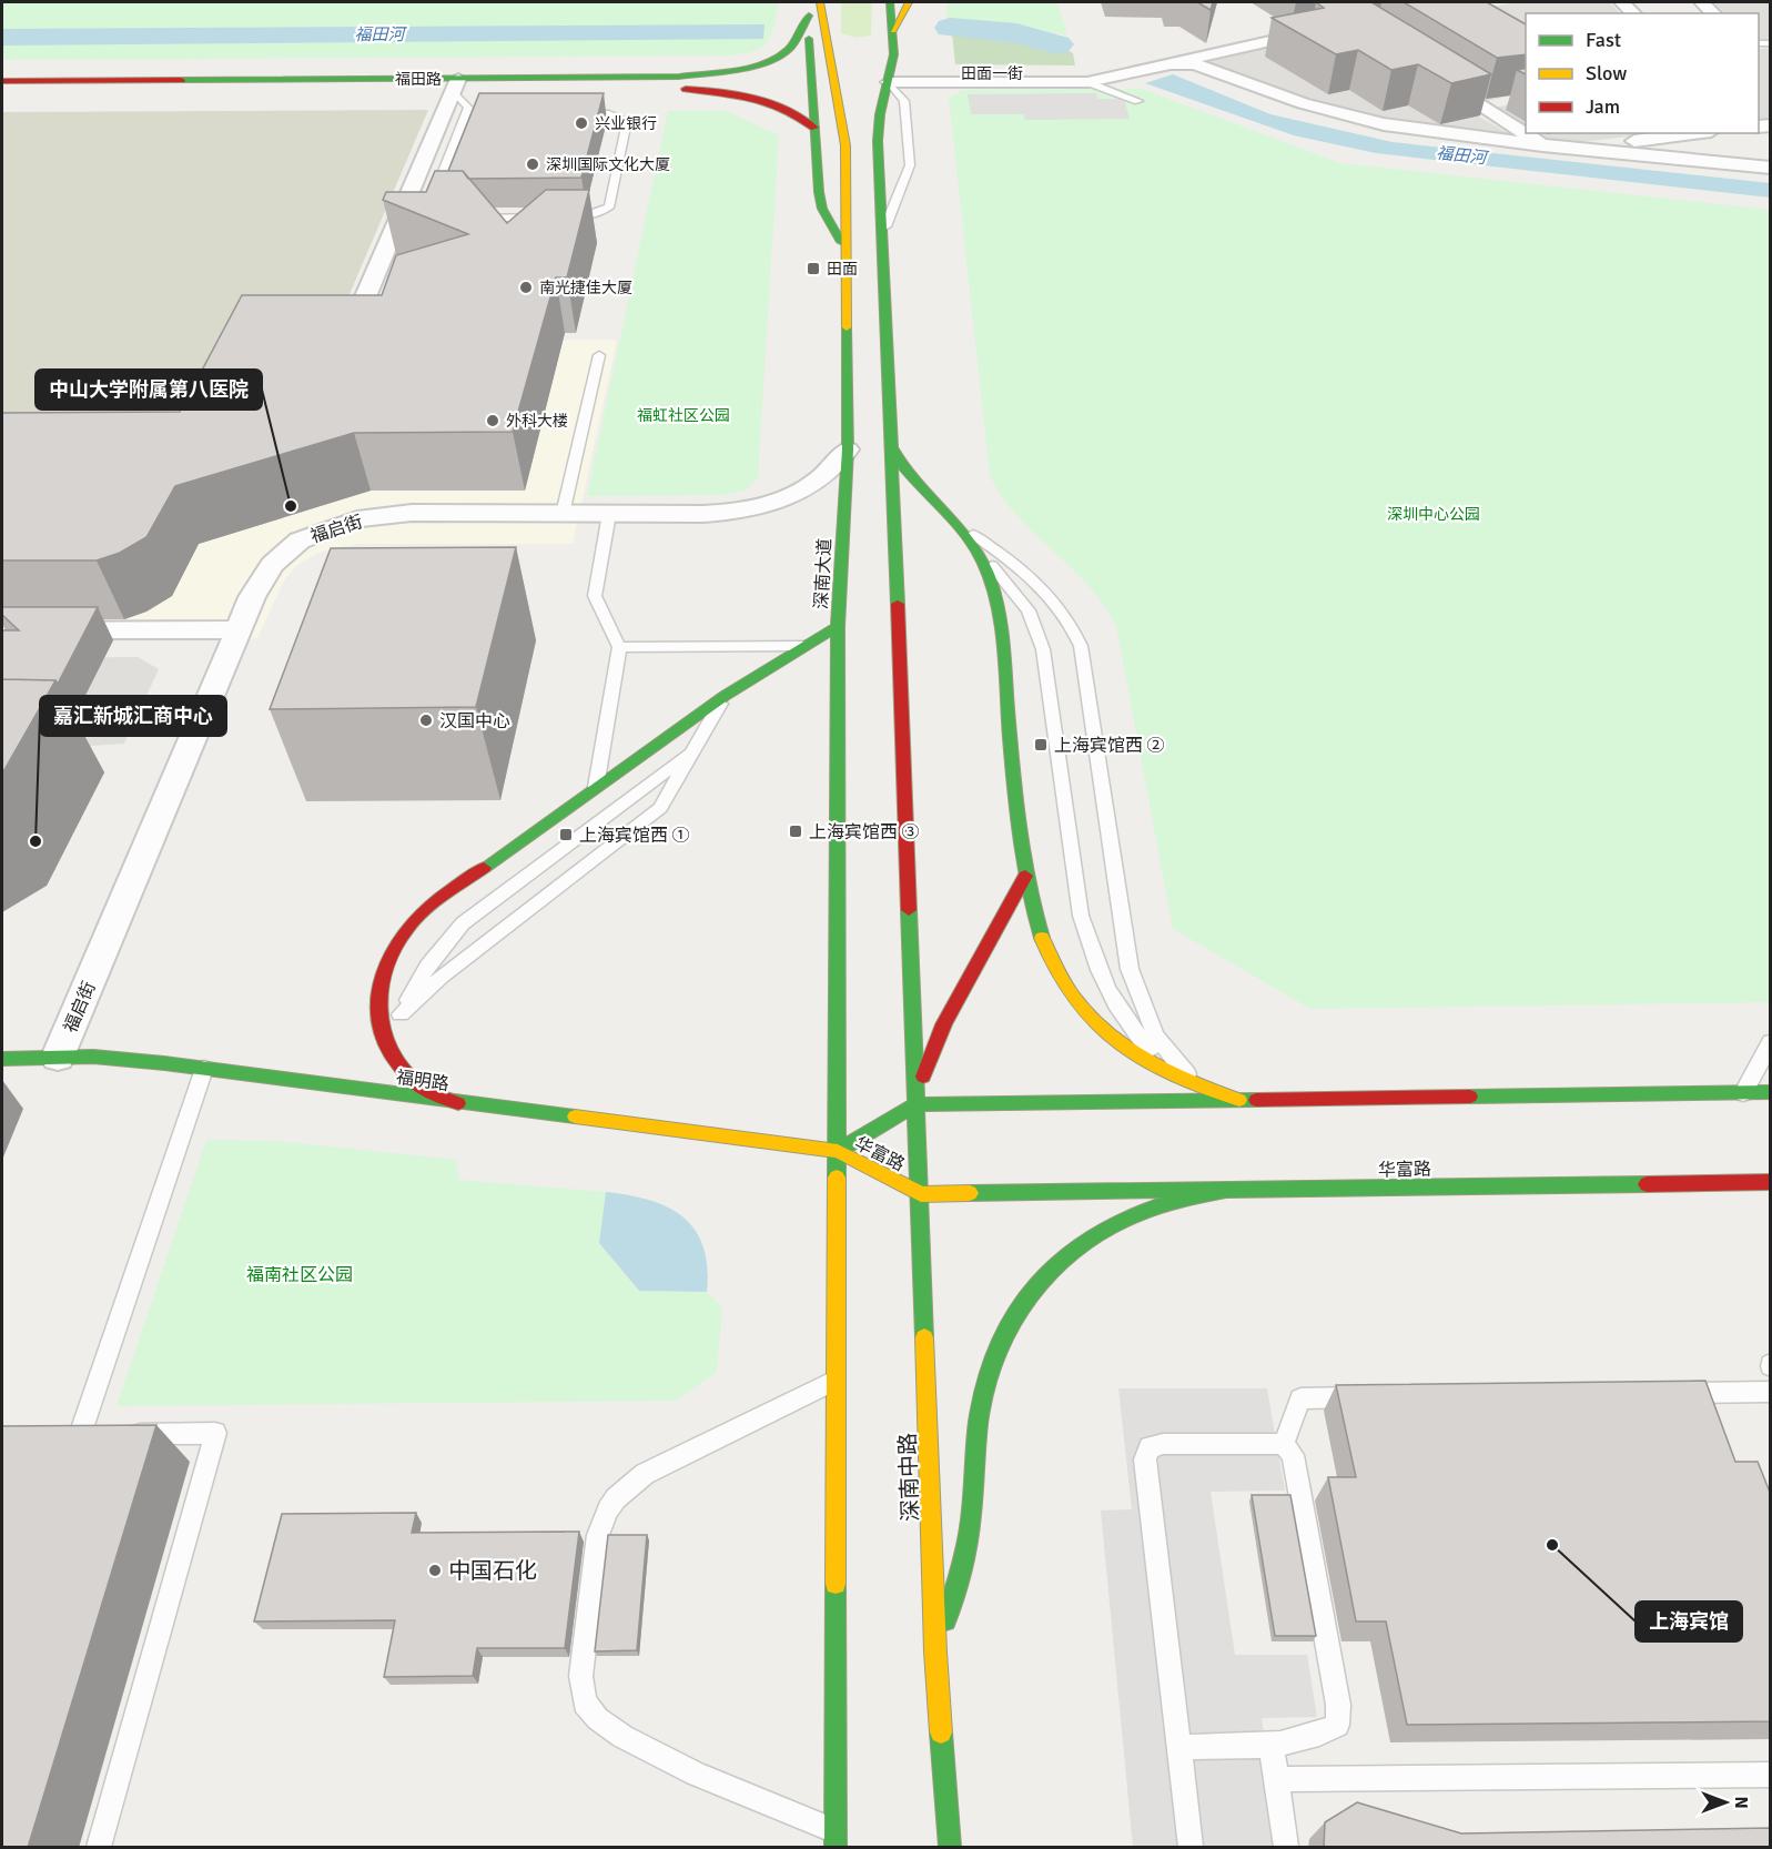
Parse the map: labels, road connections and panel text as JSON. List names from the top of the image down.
{
  "streets": {
    "main road": [
      "福田路",
      "深南大道",
      "福明路",
      "华富路",
      "深南中路"
    ],
    "street": ["田面一街", "福启街"]
  },
  "crossings": [
    ["福田路", "深南大道"],
    ["福启街", "深南大道"],
    ["福启街", "福明路"],
    ["深南大道", "福明路"],
    ["深南大道", "华富路"],
    ["福明路", "华富路"],
    ["华富路", "深南中路"]
  ],
  "water": ["福田河"],
  "parks": ["福虹社区公园", "深圳中心公园", "福南社区公园"],
  "places": {
    "other": [
      "兴业银行",
      "深圳国际文化大厦",
      "南光捷佳大厦",
      "外科大楼",
      "中山大学附属第八医院",
      "汉国中心",
      "嘉汇新城汇商中心",
      "上海宾馆",
      "中国石化"
    ],
    "transit": [
      "田面",
      "上海宾馆西 ②",
      "上海宾馆西 ③",
      "上海宾馆西 ①"
    ]
  },
  "legend": ["Fast", "Slow", "Jam"],
  "north": "right"
}
